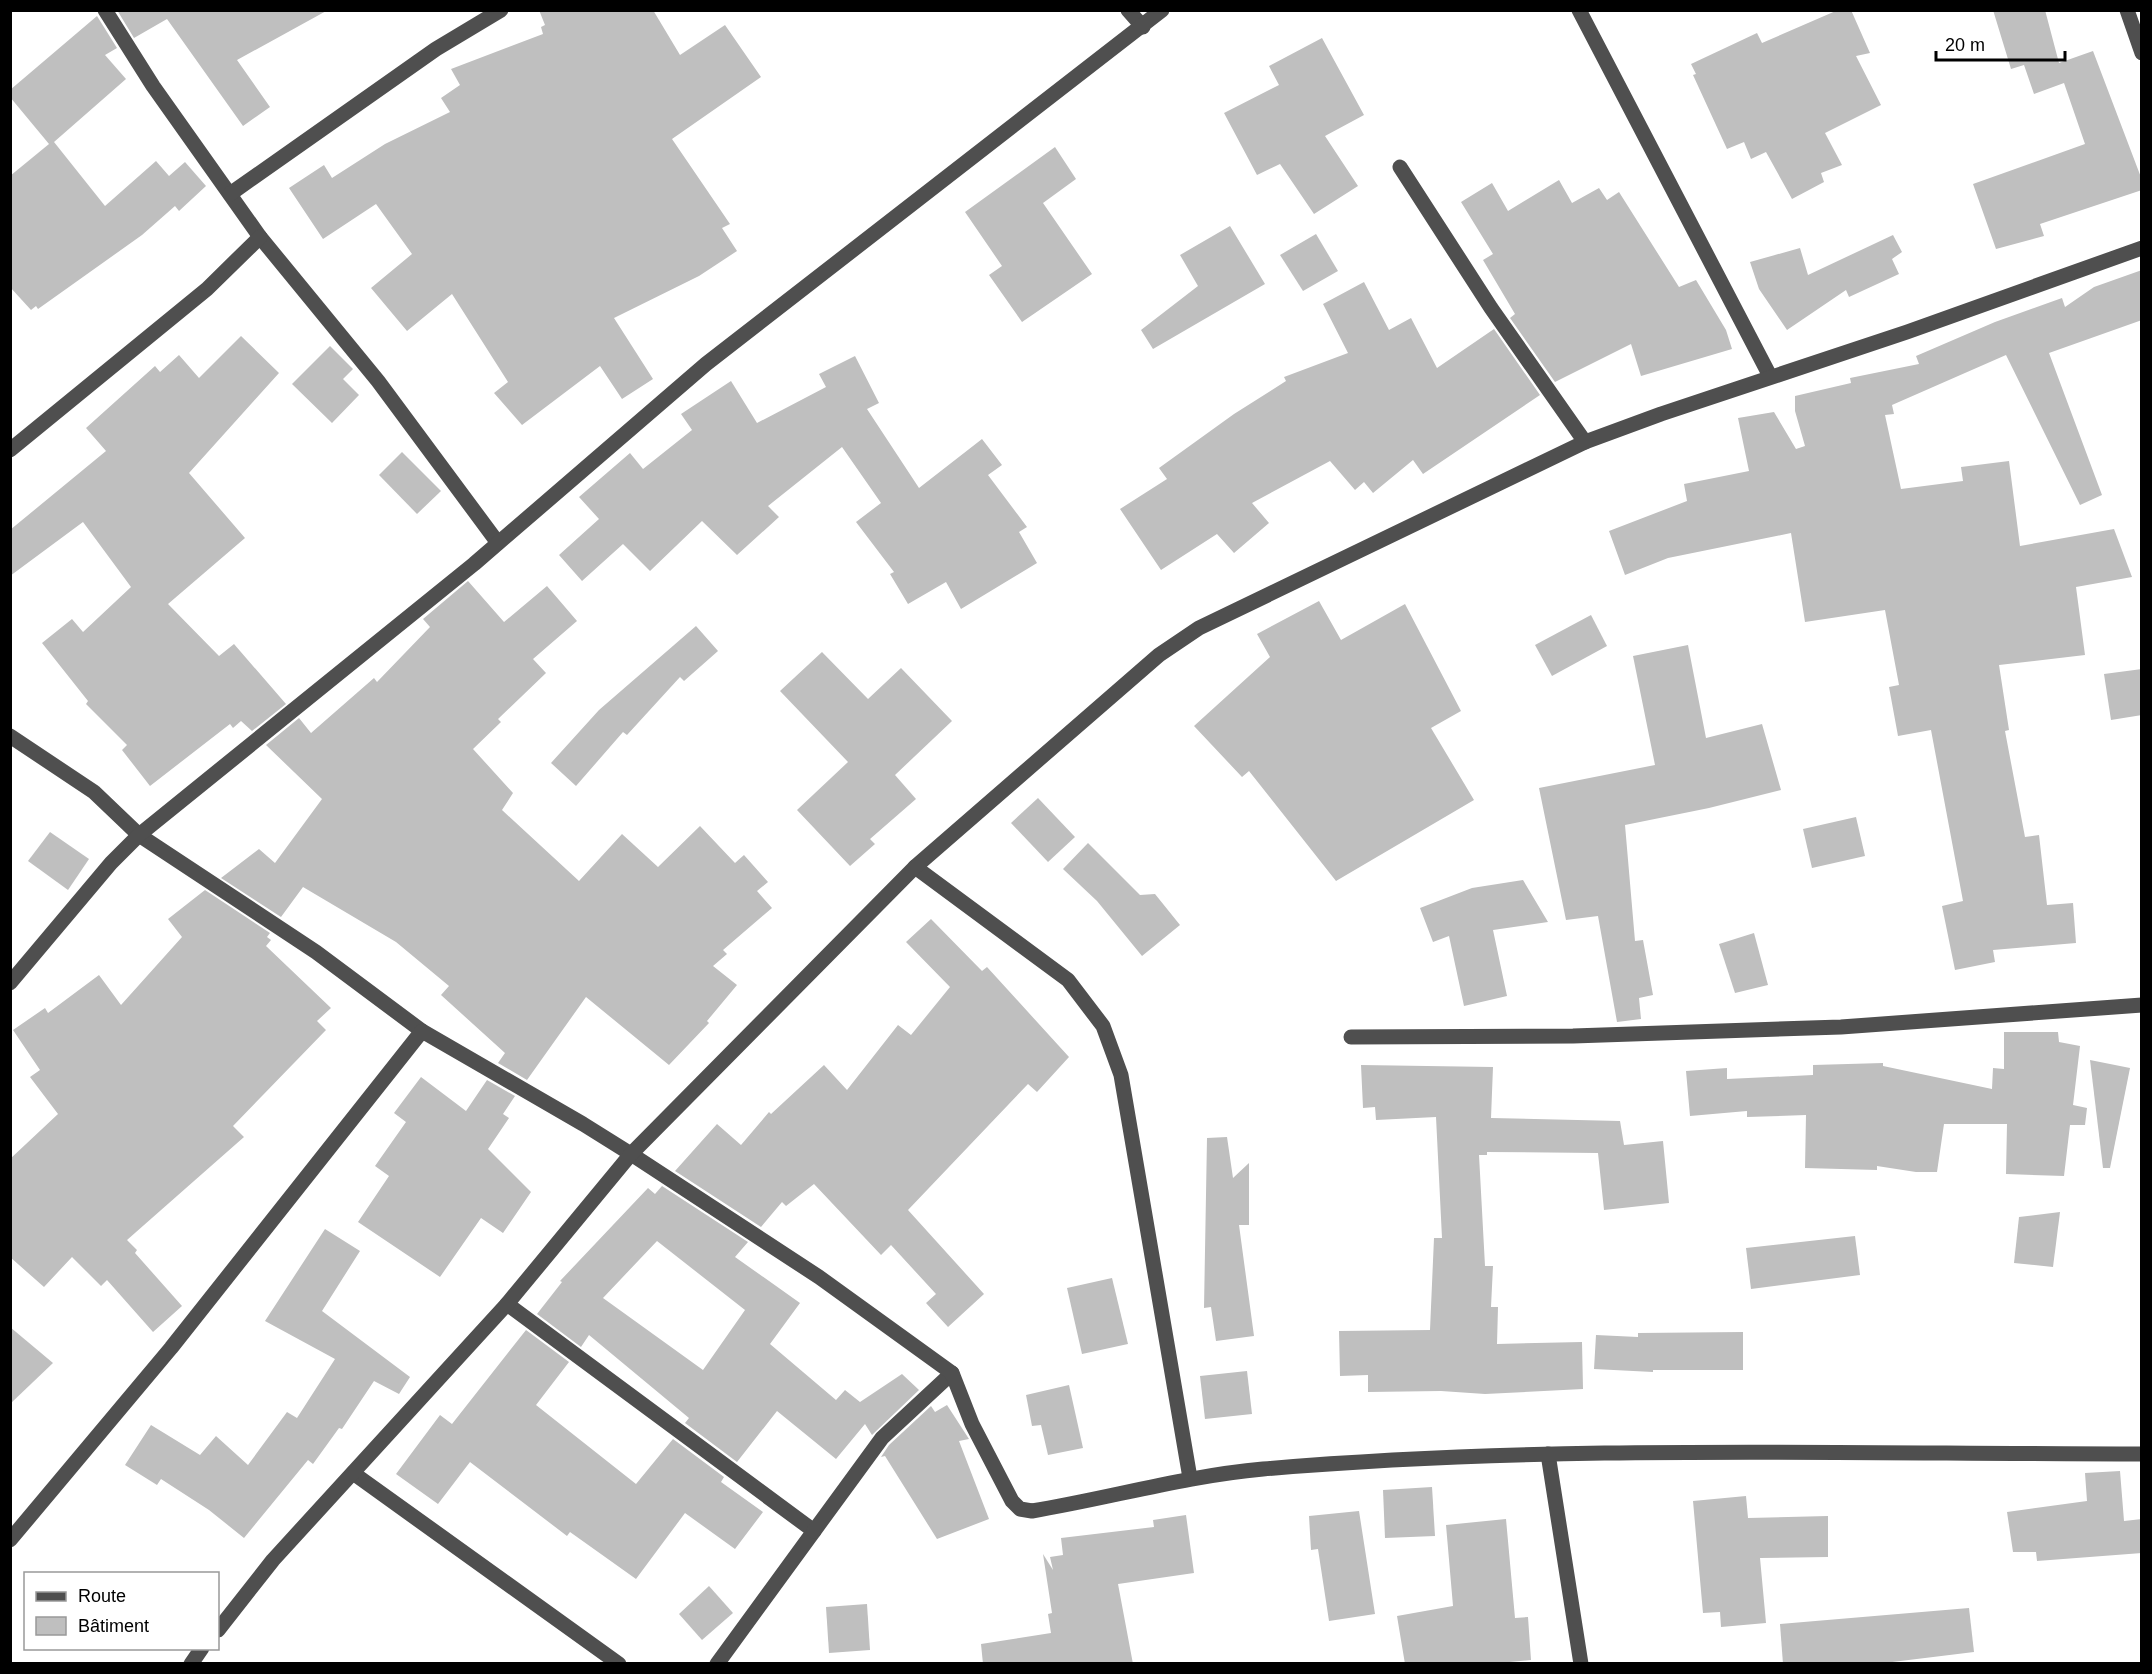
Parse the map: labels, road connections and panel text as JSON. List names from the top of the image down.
{
  "legend": ["Route", "Bâtiment"],
  "scale_bar": "20 m"
}
